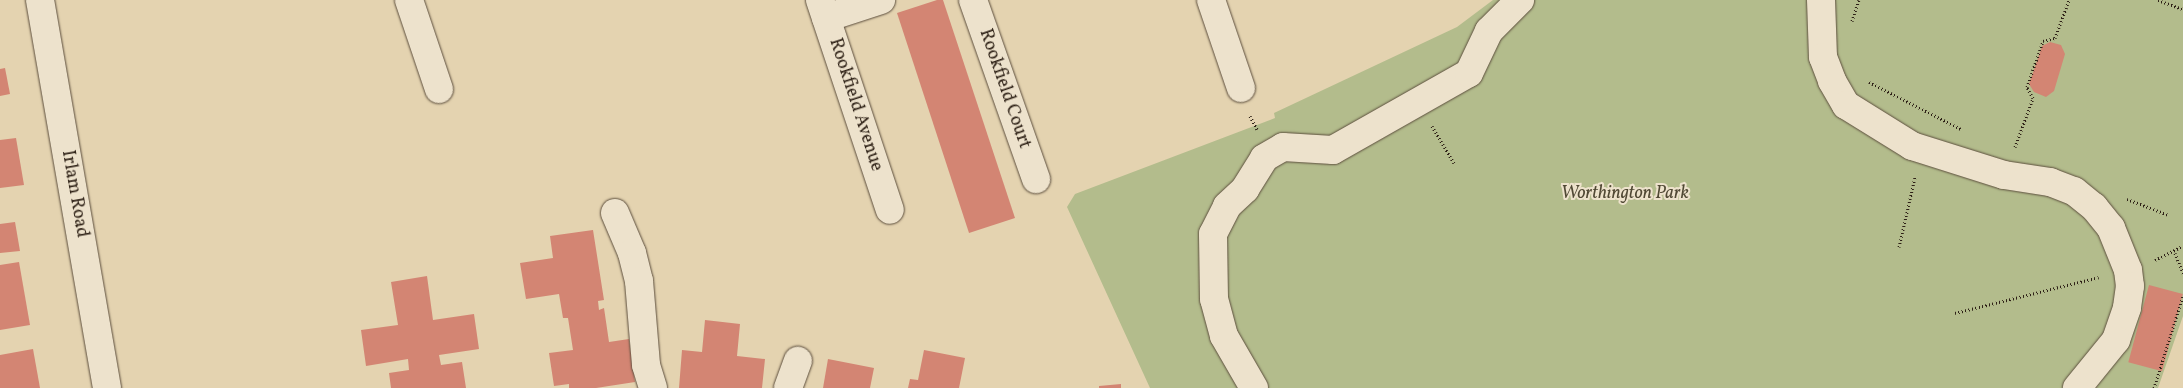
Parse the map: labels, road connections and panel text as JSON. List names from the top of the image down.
{
  "streets": {
    "street": ["Rookfield Court", "Rookfield Avenue", "Irlam Road"]
  },
  "parks": ["Worthington Park"]
}
